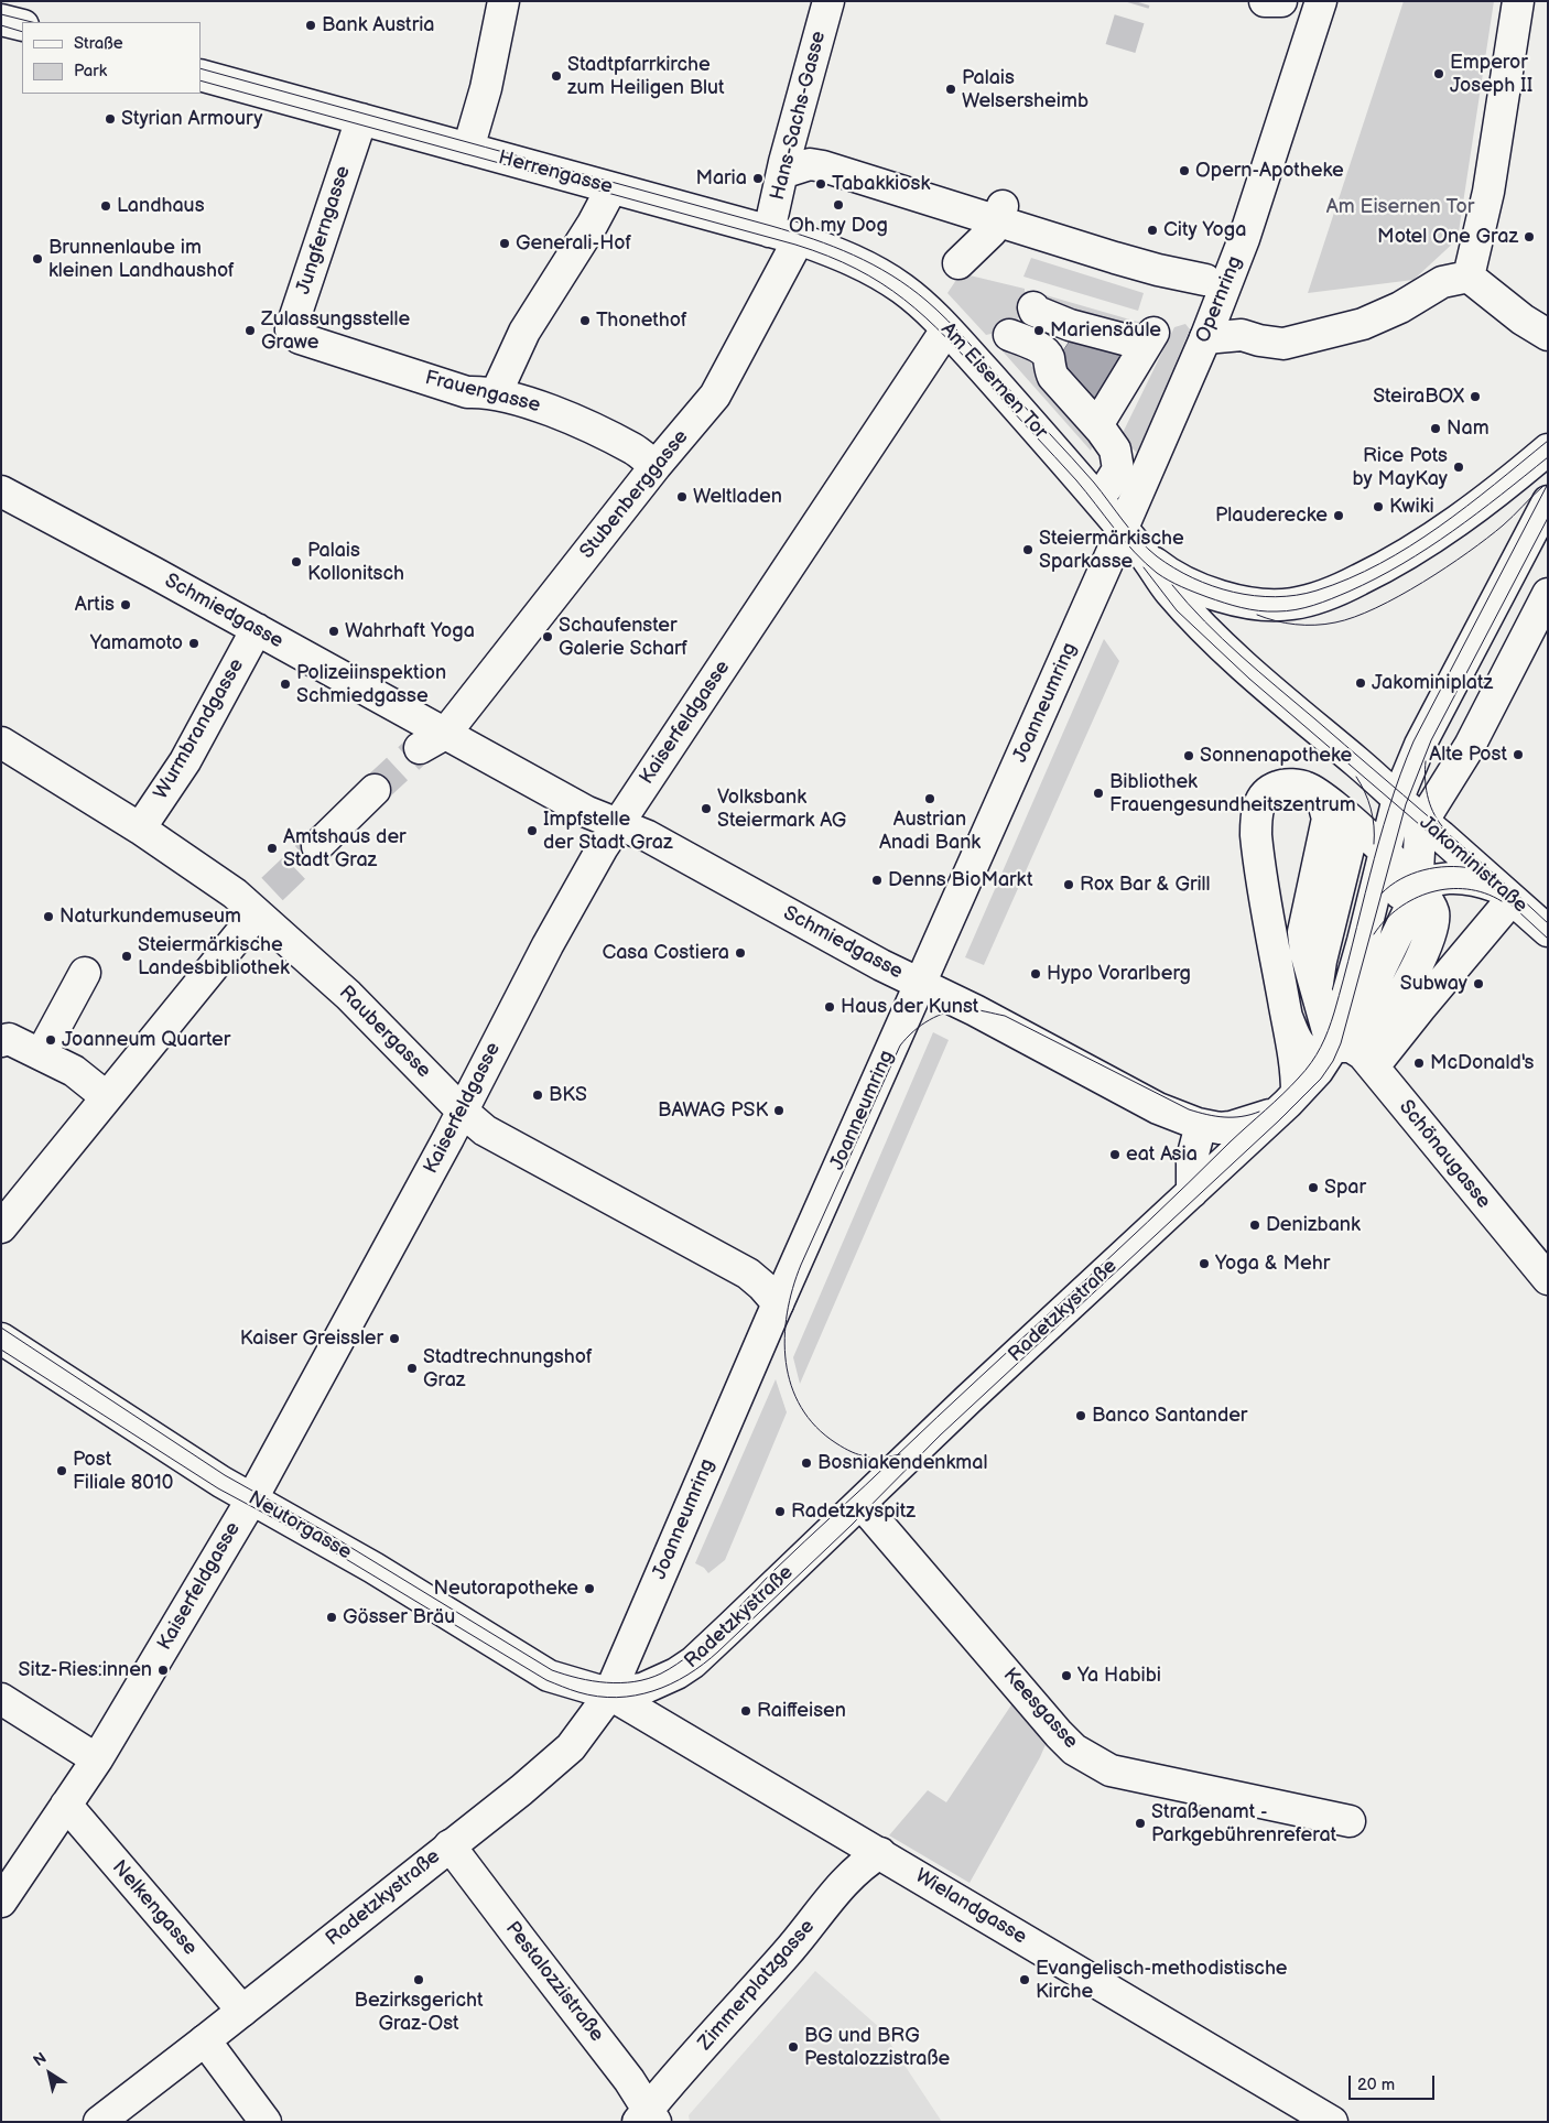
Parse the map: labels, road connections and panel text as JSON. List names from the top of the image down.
{
  "streets": {
    "street": [
      "Hans-Sachs-Gasse",
      "Herrengasse",
      "Jungferngasse",
      "Opernring",
      "Am Eisernen Tor",
      "Frauengasse",
      "Stubenberggasse",
      "Schmiedgasse",
      "Joanneumring",
      "Kaiserfeldgasse",
      "Wurmbrandgasse",
      "Jakoministraße",
      "Raubergasse",
      "Schönaugasse",
      "Radetzkystraße",
      "Neutorgasse",
      "Keesgasse",
      "Wielandgasse",
      "Nelkengasse",
      "Pestalozzistraße",
      "Zimmerplatzgasse"
    ]
  },
  "crossings": [
    ["Hans-Sachs-Gasse", "Herrengasse"],
    ["Herrengasse", "Jungferngasse"],
    ["Herrengasse", "Am Eisernen Tor"],
    ["Herrengasse", "Stubenberggasse"],
    ["Jungferngasse", "Frauengasse"],
    ["Opernring", "Am Eisernen Tor"],
    ["Opernring", "Joanneumring"],
    ["Am Eisernen Tor", "Joanneumring"],
    ["Am Eisernen Tor", "Kaiserfeldgasse"],
    ["Frauengasse", "Stubenberggasse"],
    ["Stubenberggasse", "Schmiedgasse"],
    ["Schmiedgasse", "Joanneumring"],
    ["Schmiedgasse", "Kaiserfeldgasse"],
    ["Schmiedgasse", "Wurmbrandgasse"],
    ["Schmiedgasse", "Radetzkystraße"],
    ["Joanneumring", "Raubergasse"],
    ["Joanneumring", "Radetzkystraße"],
    ["Joanneumring", "Neutorgasse"],
    ["Joanneumring", "Wielandgasse"],
    ["Kaiserfeldgasse", "Raubergasse"],
    ["Kaiserfeldgasse", "Neutorgasse"],
    ["Kaiserfeldgasse", "Nelkengasse"],
    ["Wurmbrandgasse", "Raubergasse"],
    ["Schönaugasse", "Radetzkystraße"],
    ["Radetzkystraße", "Neutorgasse"],
    ["Radetzkystraße", "Keesgasse"],
    ["Radetzkystraße", "Wielandgasse"],
    ["Radetzkystraße", "Nelkengasse"],
    ["Radetzkystraße", "Pestalozzistraße"],
    ["Neutorgasse", "Wielandgasse"],
    ["Wielandgasse", "Zimmerplatzgasse"],
    ["Pestalozzistraße", "Zimmerplatzgasse"]
  ],
  "parks": ["Am Eisernen Tor"],
  "places": [
    "Bank Austria",
    "Emperor Joseph II",
    "Stadtpfarrkirche zum Heiligen Blut",
    "Palais Welsersheimb",
    "Styrian Armoury",
    "Opern-Apotheke",
    "Maria",
    "Tabakkiosk",
    "Oh my Dog",
    "Landhaus",
    "City Yoga",
    "Motel One Graz",
    "Generali-Hof",
    "Brunnenlaube im kleinen Landhaushof",
    "Thonethof",
    "Zulassungsstelle Grawe",
    "Mariensäule",
    "SteiraBOX",
    "Nam",
    "Rice Pots by MayKay",
    "Weltladen",
    "Kwiki",
    "Plauderecke",
    "Steiermärkische Sparkasse",
    "Palais Kollonitsch",
    "Artis",
    "Wahrhaft Yoga",
    "Schaufenster Galerie Scharf",
    "Yamamoto",
    "Jakominiplatz",
    "Polizeiinspektion Schmiedgasse",
    "Alte Post",
    "Sonnenapotheke",
    "Bibliothek Frauengesundheitszentrum",
    "Austrian Anadi Bank",
    "Volksbank Steiermark AG",
    "Impfstelle der Stadt Graz",
    "Amtshaus der Stadt Graz",
    "Denns BioMarkt",
    "Rox Bar & Grill",
    "Naturkundemuseum",
    "Casa Costiera",
    "Steiermärkische Landesbibliothek",
    "Hypo Vorarlberg",
    "Subway",
    "Haus der Kunst",
    "Joanneum Quarter",
    "McDonald's",
    "BKS",
    "BAWAG PSK",
    "eat Asia",
    "Spar",
    "Denizbank",
    "Yoga & Mehr",
    "Kaiser Greissler",
    "Stadtrechnungshof Graz",
    "Banco Santander",
    "Bosniakendenkmal",
    "Post Filiale 8010",
    "Radetzkyspitz",
    "Neutorapotheke",
    "Gösser Bräu",
    "Sitz-Ries:innen",
    "Ya Habibi",
    "Raiffeisen",
    "Straßenamt - Parkgebührenreferat",
    "Bezirksgericht Graz-Ost",
    "Evangelisch-methodistische Kirche",
    "BG und BRG Pestalozzistraße"
  ],
  "legend": ["Straße", "Park"],
  "scale_bar": "20 m",
  "north": "top left"
}
